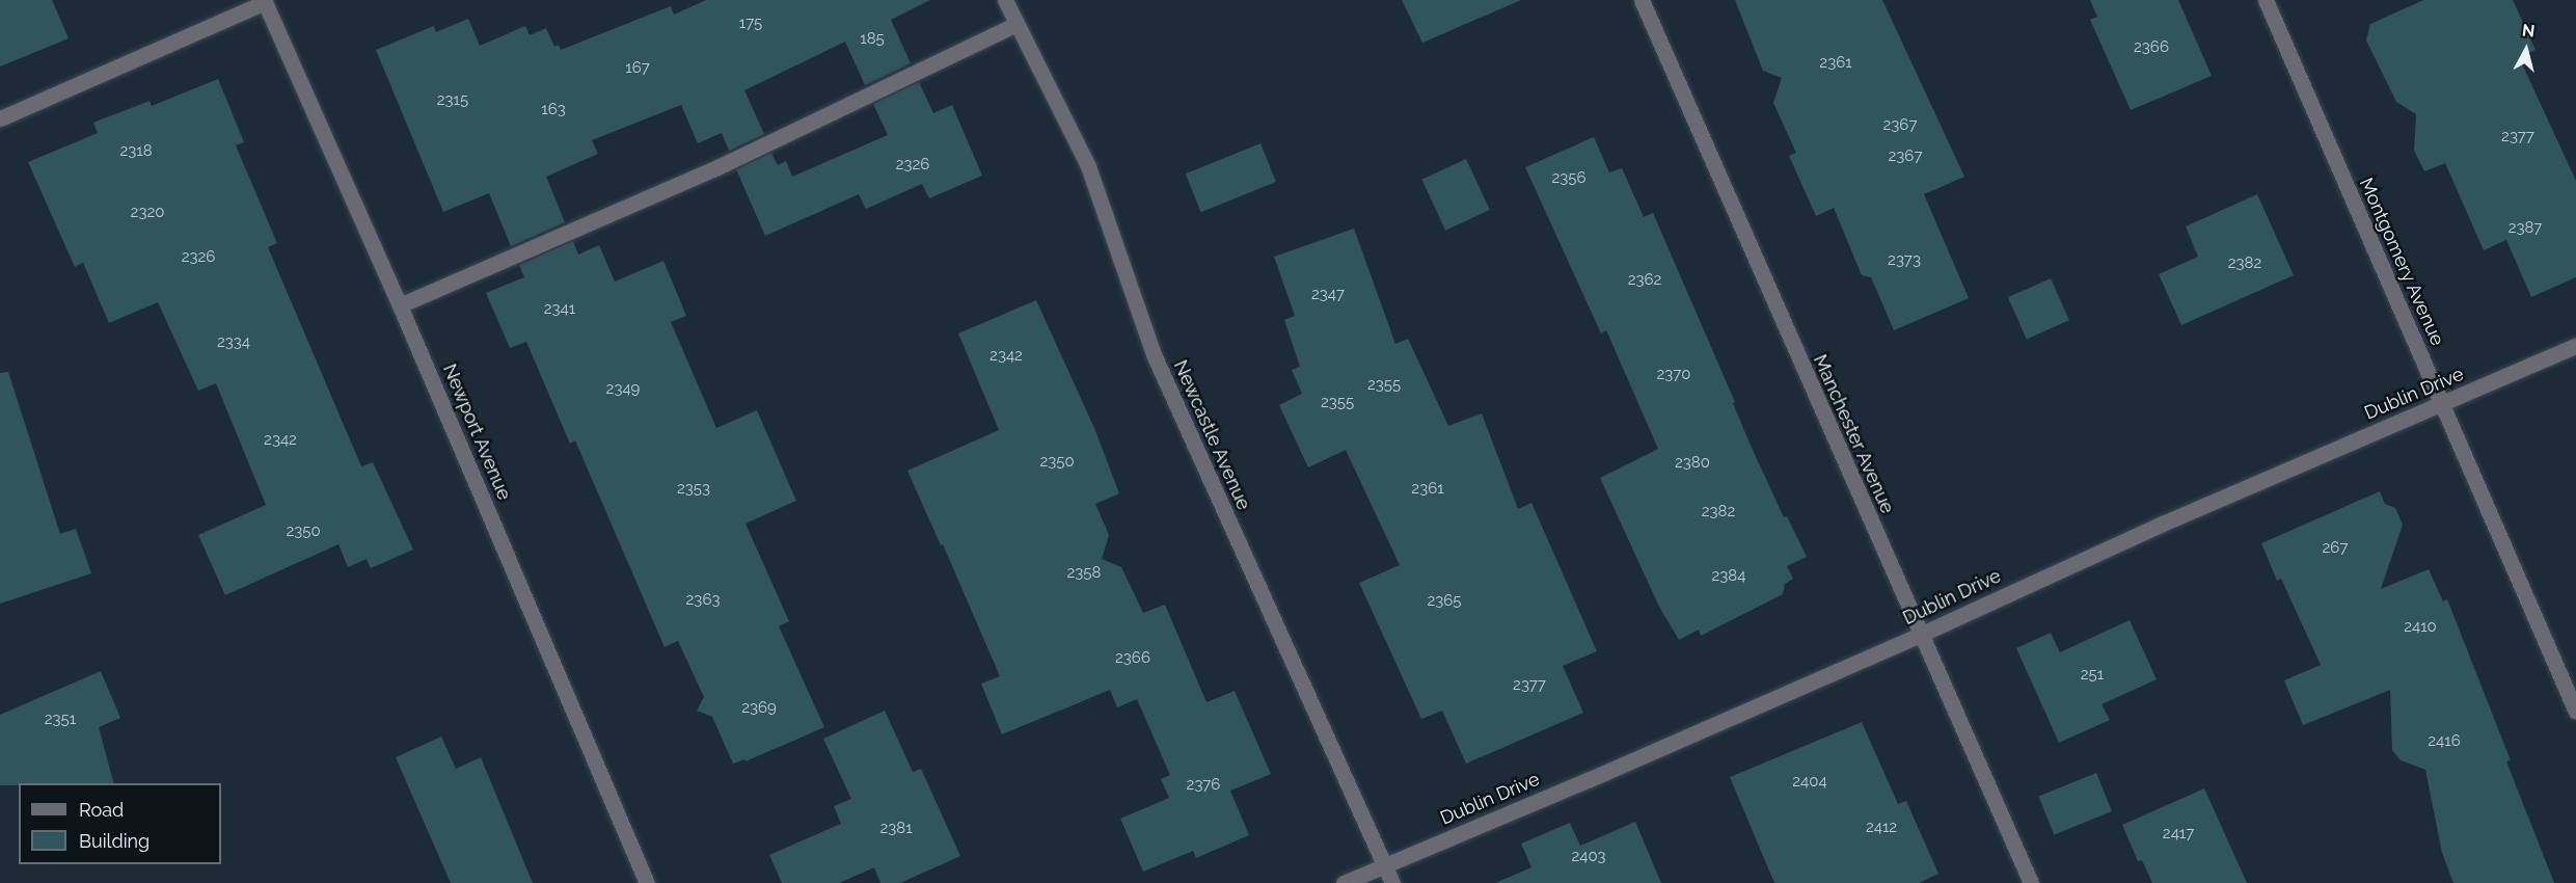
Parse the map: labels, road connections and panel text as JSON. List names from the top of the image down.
{
  "streets": {
    "street": [
      "Montgomery Avenue",
      "Dublin Drive",
      "Newport Avenue",
      "Manchester Avenue",
      "Newcastle Avenue"
    ]
  },
  "crossings": [
    ["Montgomery Avenue", "Dublin Drive"],
    ["Dublin Drive", "Manchester Avenue"],
    ["Dublin Drive", "Newcastle Avenue"]
  ],
  "house_numbers": [
    "175",
    "185",
    "2366",
    "2361",
    "167",
    "2315",
    "163",
    "2367",
    "2377",
    "2318",
    "2367",
    "2326",
    "2356",
    "2320",
    "2387",
    "2326",
    "2373",
    "2382",
    "2362",
    "2347",
    "2341",
    "2334",
    "2342",
    "2370",
    "2355",
    "2349",
    "2355",
    "2342",
    "2350",
    "2380",
    "2353",
    "2361",
    "2382",
    "2350",
    "267",
    "2358",
    "2384",
    "2363",
    "2365",
    "2410",
    "2366",
    "251",
    "2377",
    "2369",
    "2351",
    "2416",
    "2404",
    "2376",
    "2412",
    "2381",
    "2417",
    "2403"
  ],
  "legend": ["Road", "Building"],
  "north": "top"
}
